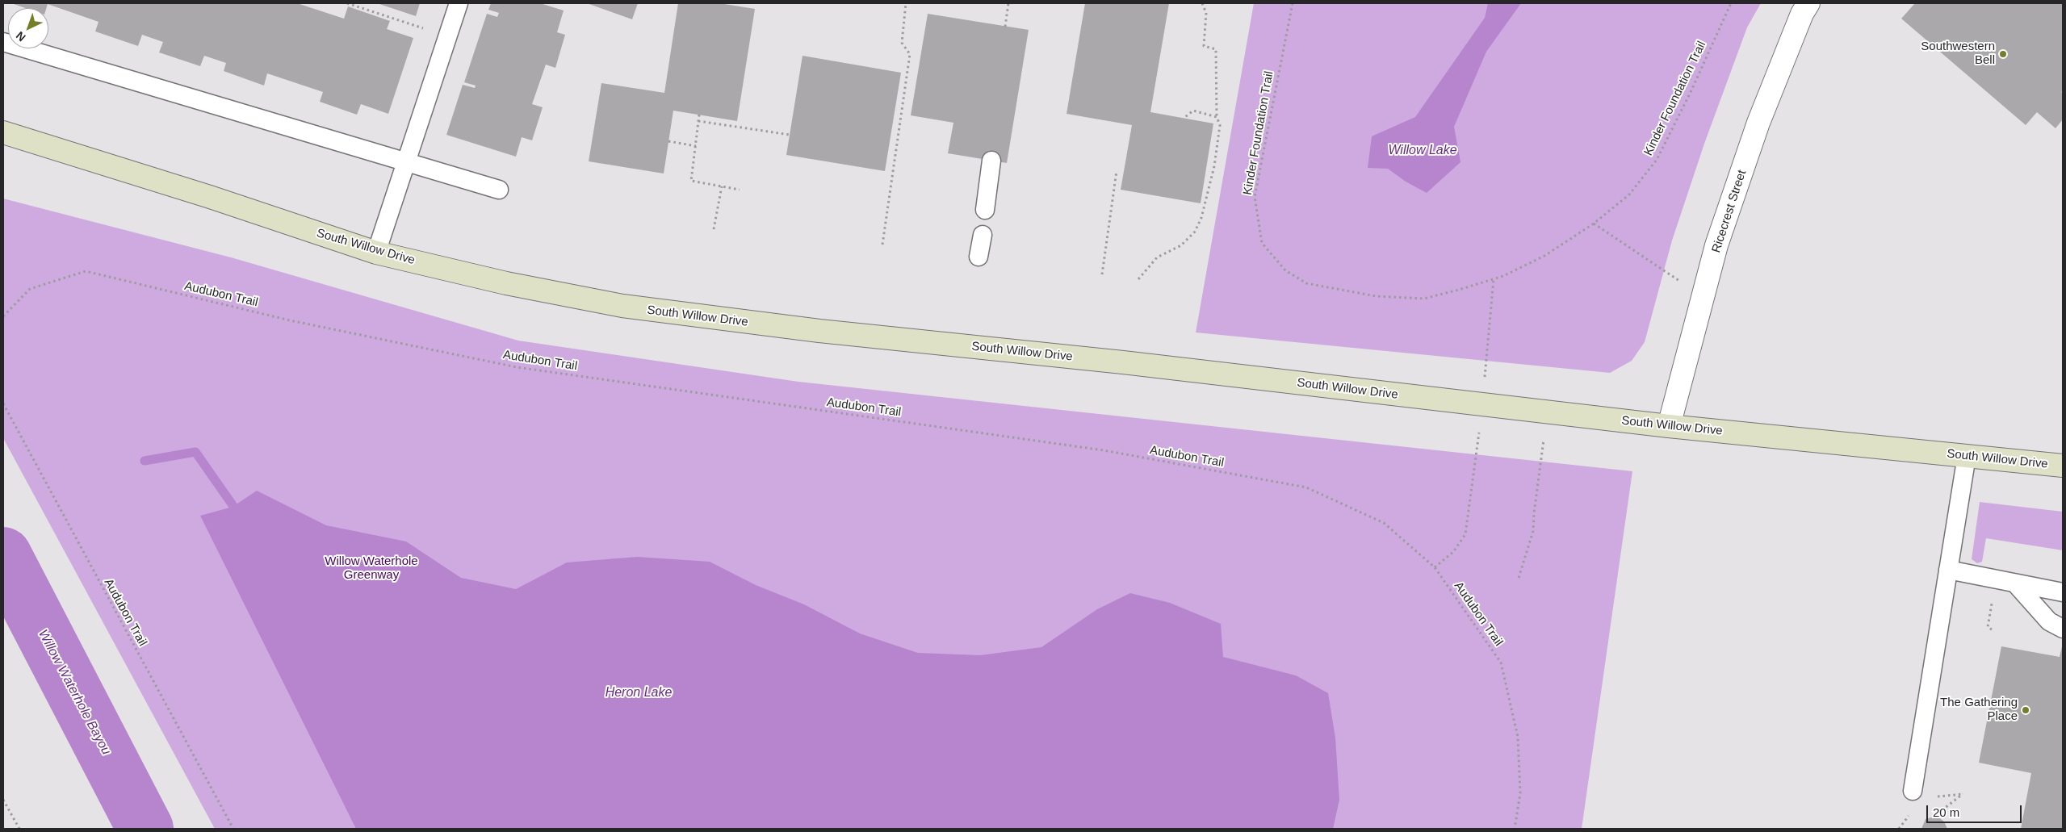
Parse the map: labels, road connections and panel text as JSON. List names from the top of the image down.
{
  "streets": {
    "street": ["Ricecrest Street", "South Willow Drive"],
    "path": ["Kinder Foundation Trail", "Audubon Trail"]
  },
  "crossings": [
    ["Ricecrest Street", "South Willow Drive"]
  ],
  "water": ["Willow Lake", "Willow Waterhole Bayou", "Heron Lake"],
  "parks": ["Willow Waterhole Greenway"],
  "places": ["Southwestern Bell", "The Gathering Place"],
  "scale_bar": "20 m",
  "north": "bottom left"
}
